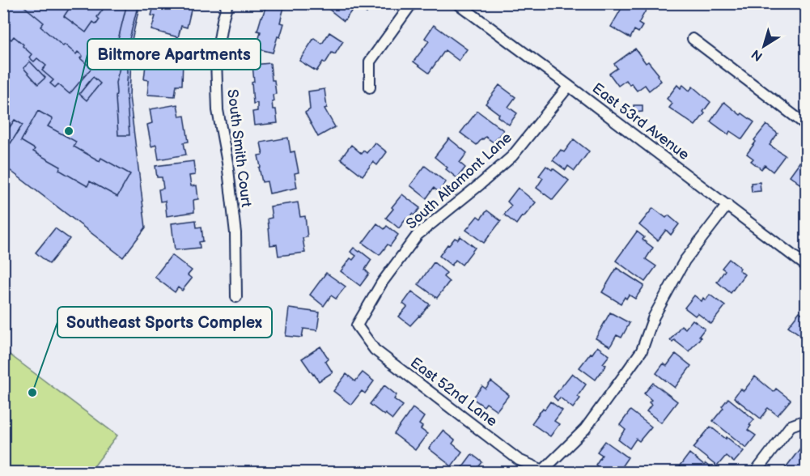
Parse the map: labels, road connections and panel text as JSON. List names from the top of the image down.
{
  "streets": {
    "street": [
      "East 53rd Avenue",
      "South Smith Court",
      "South Altamont Lane",
      "East 52nd Lane"
    ]
  },
  "crossings": [
    ["East 53rd Avenue", "South Altamont Lane"],
    ["East 53rd Avenue", "East 52nd Lane"],
    ["South Altamont Lane", "East 52nd Lane"]
  ],
  "places": ["Biltmore Apartments", "Southeast Sports Complex"],
  "north": "bottom left"
}
